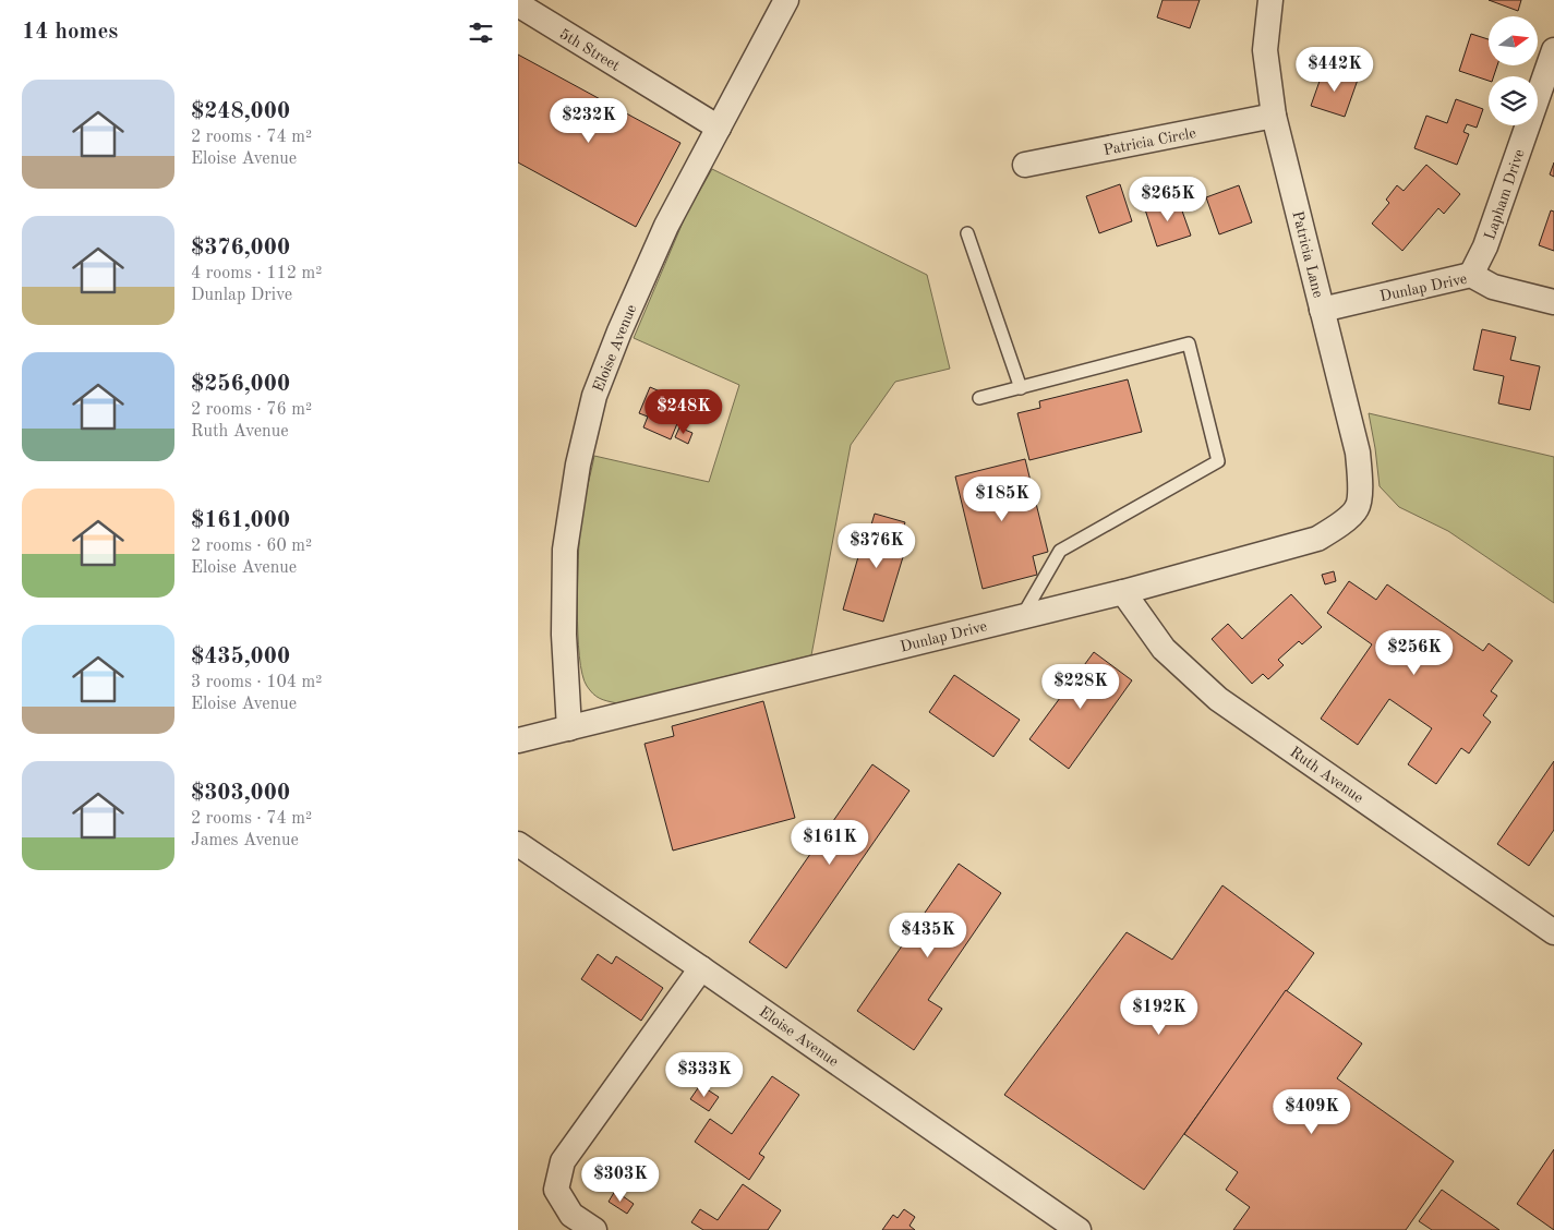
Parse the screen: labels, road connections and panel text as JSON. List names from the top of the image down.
{
  "streets": {
    "street": [
      "5th Street",
      "Patricia Circle",
      "Lapham Drive",
      "Patricia Lane",
      "Dunlap Drive",
      "Eloise Avenue",
      "Ruth Avenue"
    ]
  },
  "crossings": [
    ["5th Street", "Eloise Avenue"],
    ["Patricia Circle", "Patricia Lane"],
    ["Lapham Drive", "Dunlap Drive"],
    ["Patricia Lane", "Dunlap Drive"],
    ["Dunlap Drive", "Eloise Avenue"],
    ["Dunlap Drive", "Ruth Avenue"]
  ],
  "north": "right",
  "page": {
    "heading": "14 homes",
    "price": [
      "$442K",
      "$232K",
      "$265K",
      "$248K",
      "$185K",
      "$376K",
      "$256K",
      "$228K",
      "$161K",
      "$435K",
      "$192K",
      "$333K",
      "$409K",
      "$303K"
    ],
    "list": [
      {
        "name": "$248,000",
        "note": "2 rooms · 74 m² · Eloise Avenue"
      },
      {
        "name": "$376,000",
        "note": "4 rooms · 112 m² · Dunlap Drive"
      },
      {
        "name": "$256,000",
        "note": "2 rooms · 76 m² · Ruth Avenue"
      },
      {
        "name": "$161,000",
        "note": "2 rooms · 60 m² · Eloise Avenue"
      },
      {
        "name": "$435,000",
        "note": "3 rooms · 104 m² · Eloise Avenue"
      },
      {
        "name": "$303,000",
        "note": "2 rooms · 74 m² · James Avenue"
      }
    ]
  }
}
